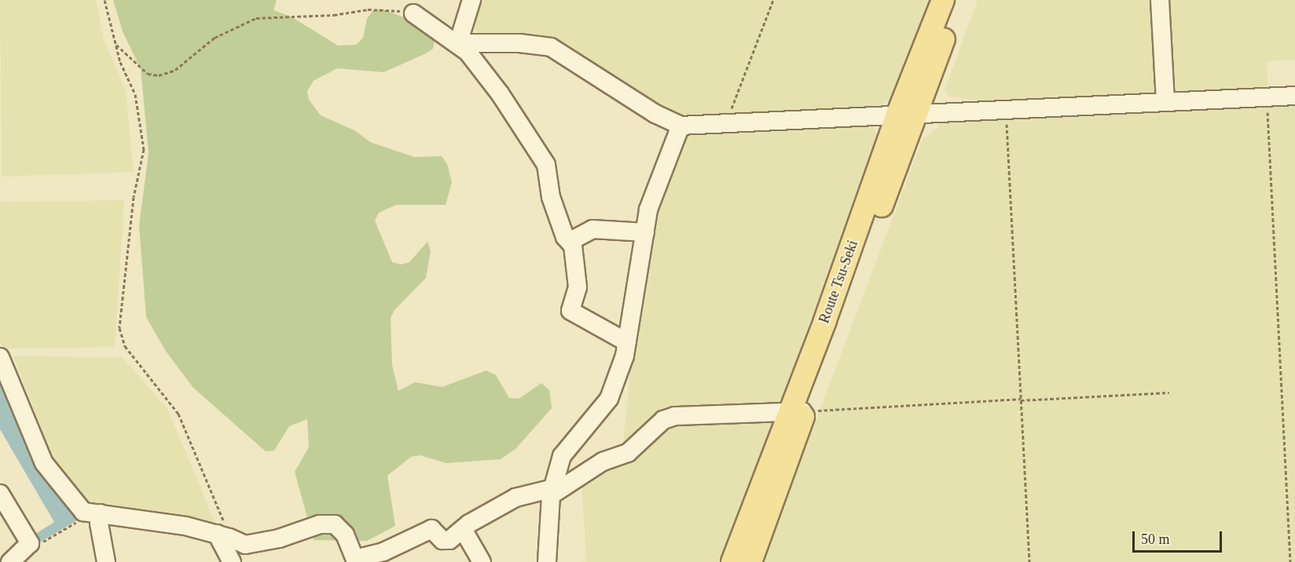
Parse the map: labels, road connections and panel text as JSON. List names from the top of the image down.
{
  "streets": {
    "main road": ["Route Tsu-Seki"]
  },
  "scale_bar": "50 m"
}
